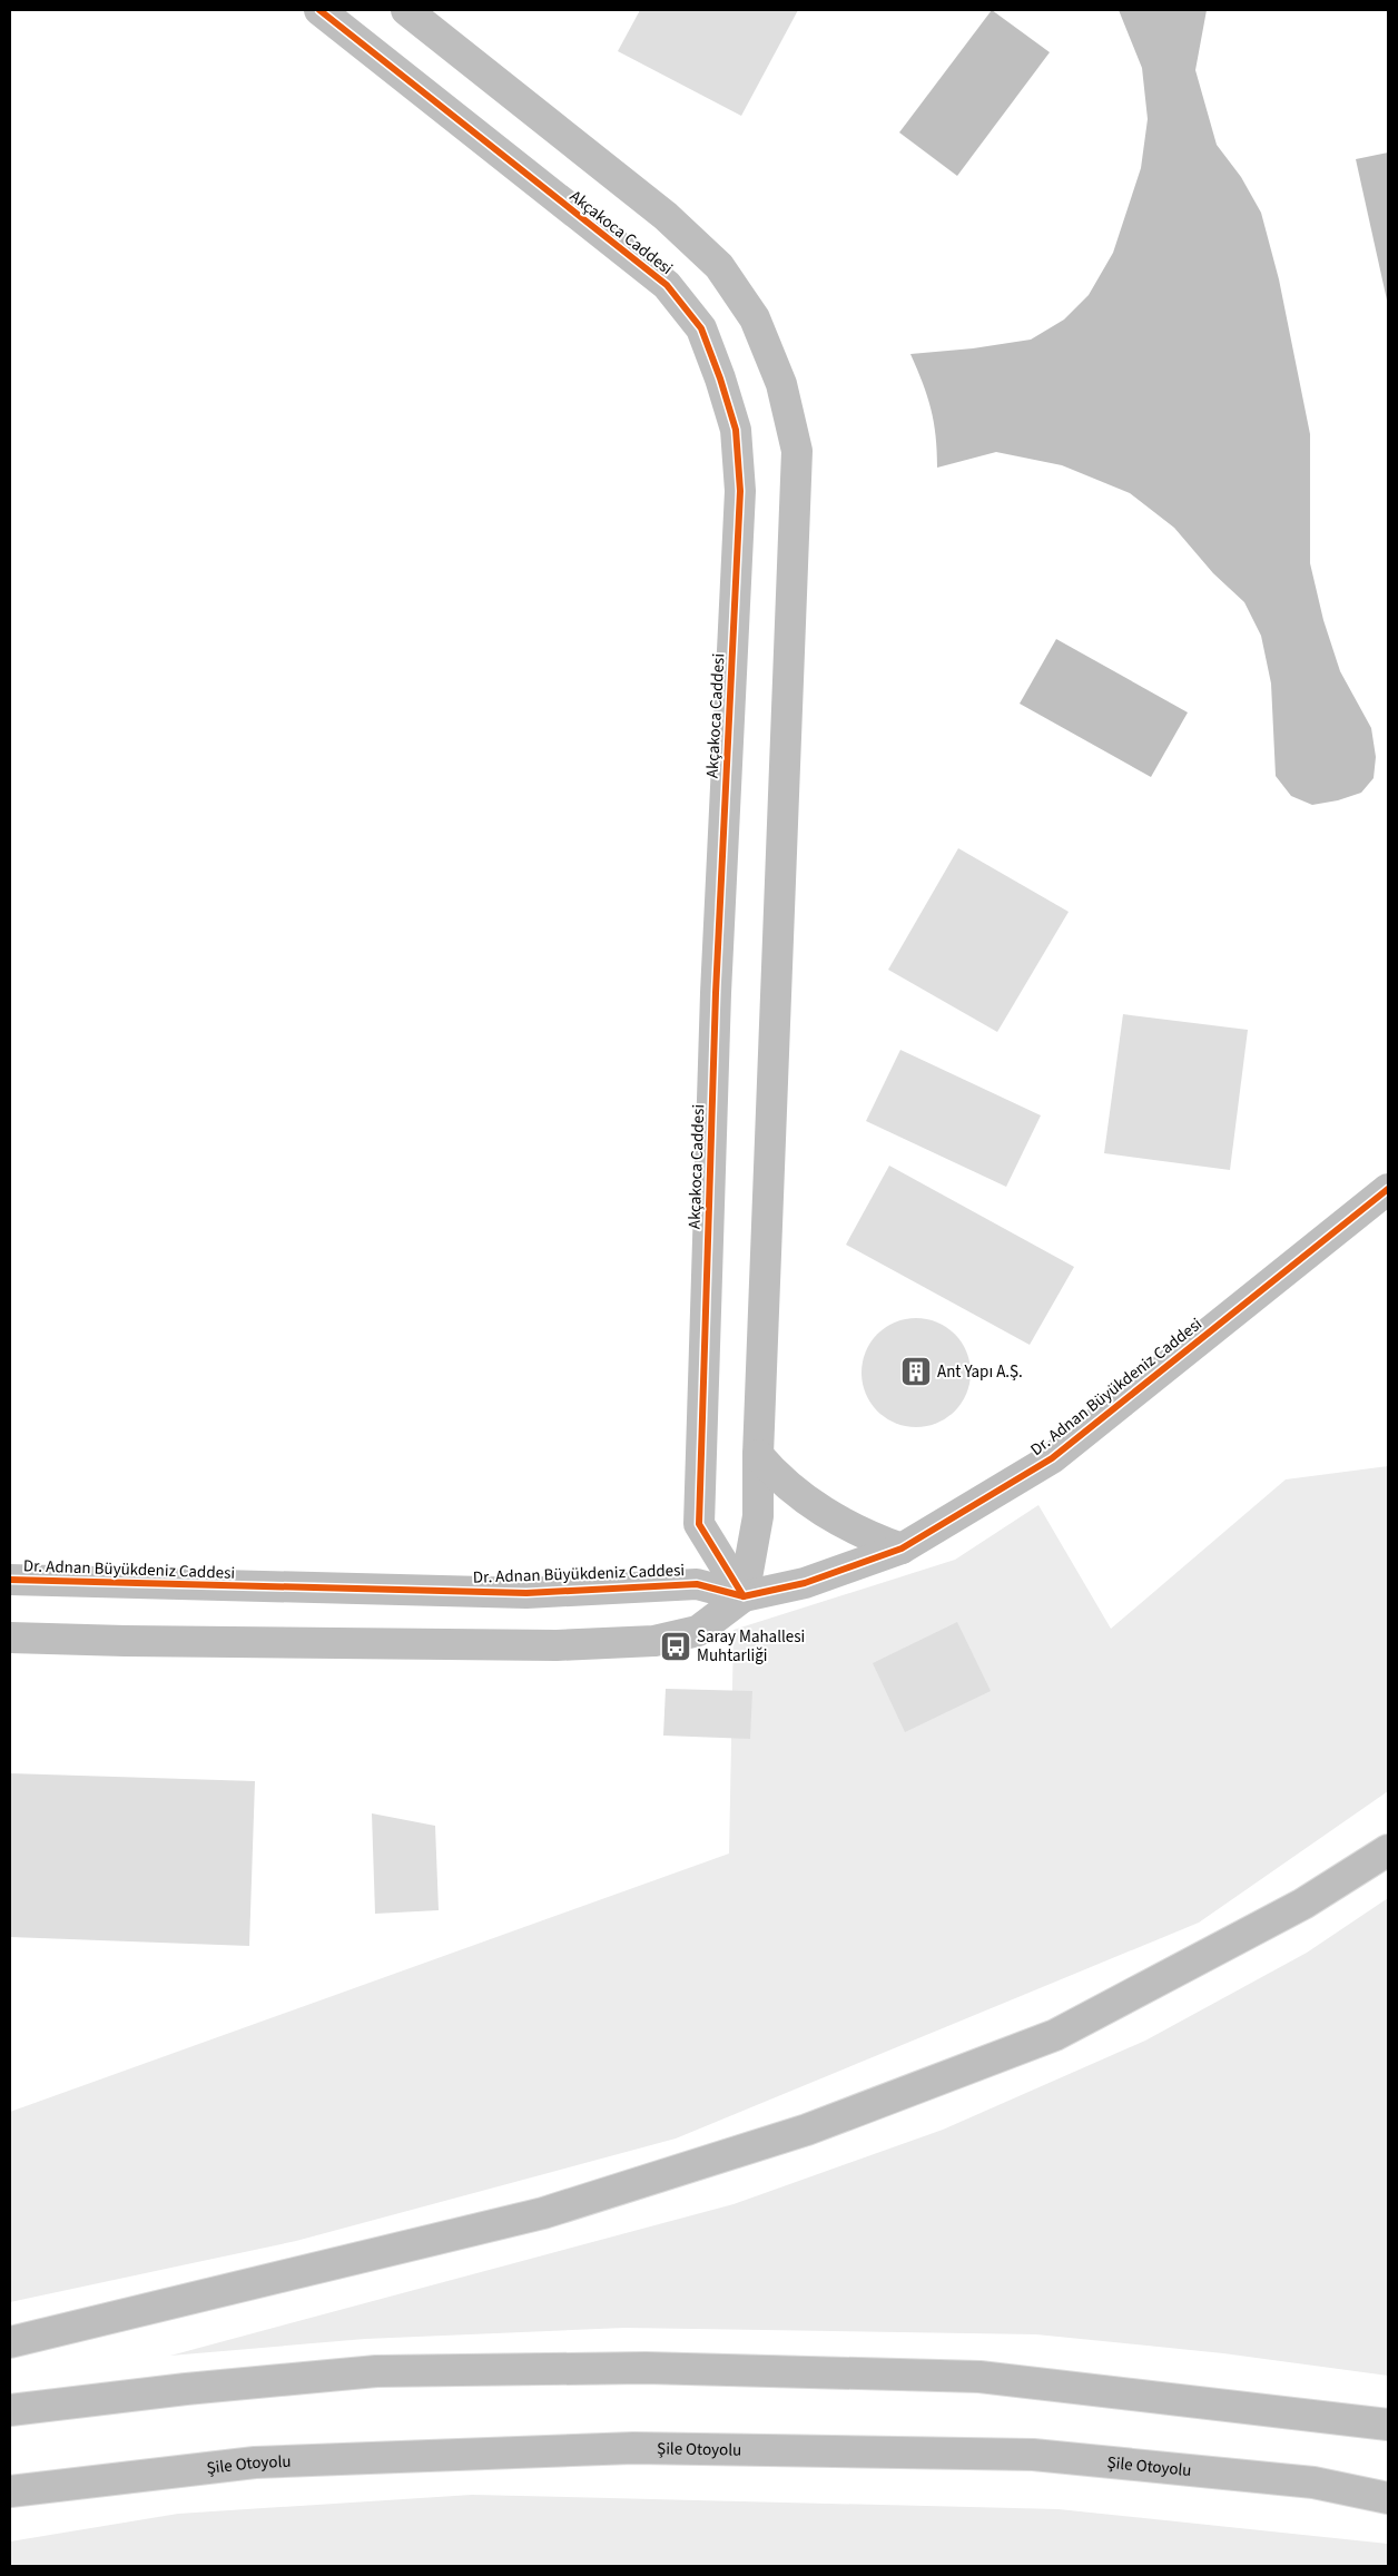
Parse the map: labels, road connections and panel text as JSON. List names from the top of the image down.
{
  "streets": {
    "main road": ["Akçakoca Caddesi", "Dr. Adnan Büyükdeniz Caddesi", "Şile Otoyolu"]
  },
  "crossings": [
    ["Akçakoca Caddesi", "Dr. Adnan Büyükdeniz Caddesi"]
  ],
  "places": {
    "building": ["Ant Yapı A.Ş."],
    "bus stop": ["Saray Mahallesi Muhtarliği"]
  }
}
